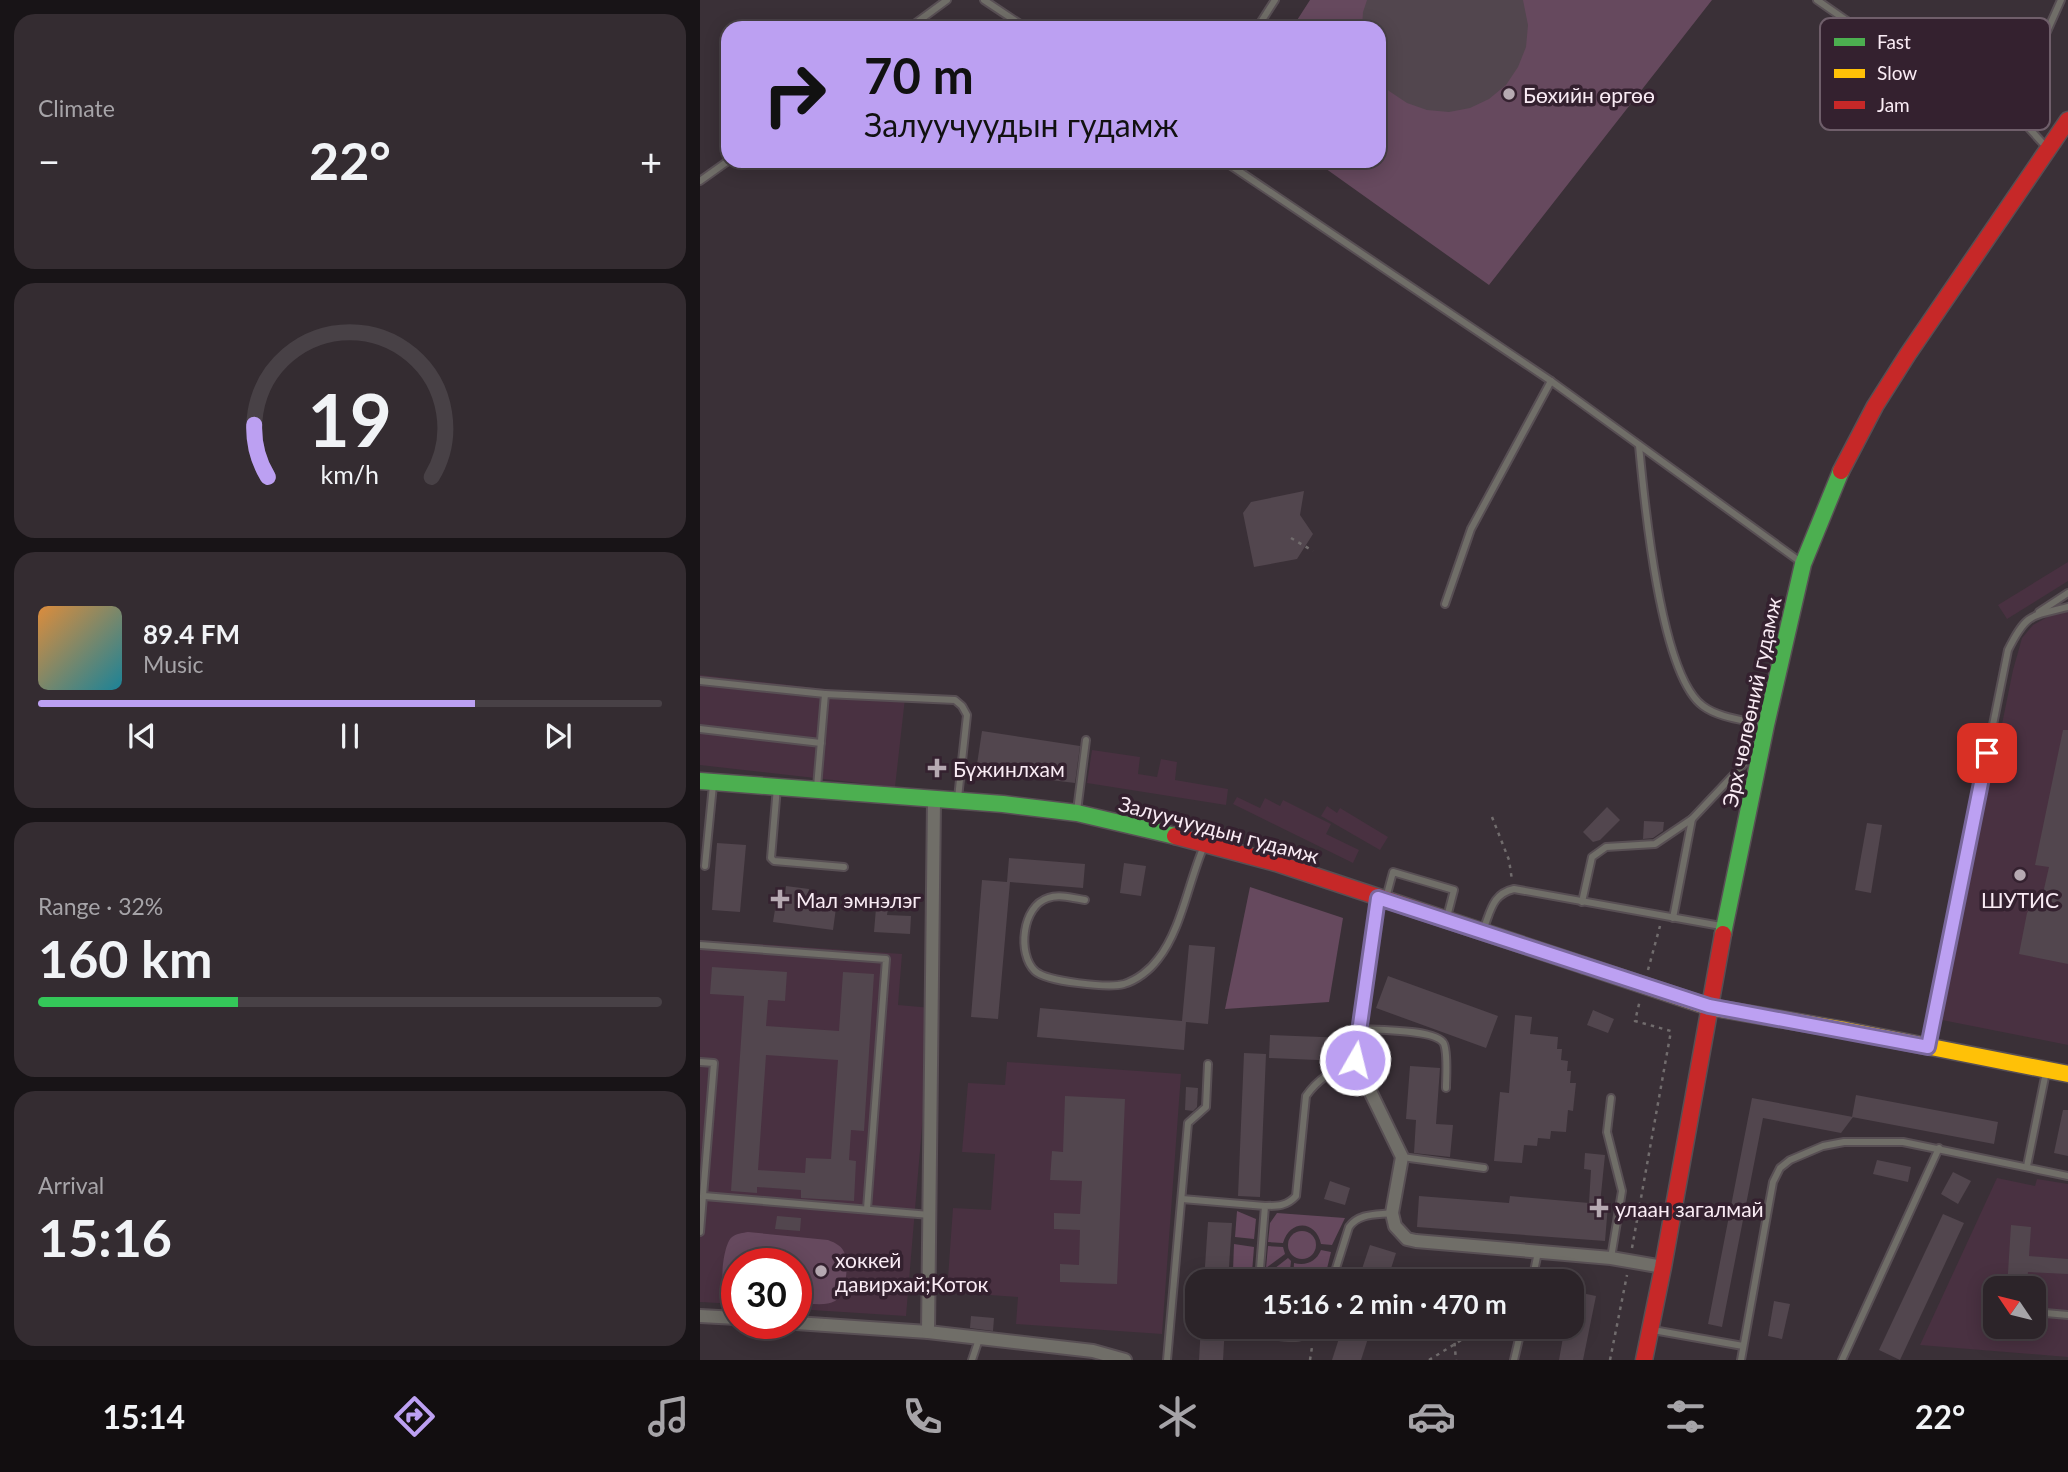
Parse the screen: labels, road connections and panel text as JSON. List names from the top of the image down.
{
  "streets": {
    "street": ["Эрх чөлөөний гудамж", "Залуучуудын гудамж"]
  },
  "crossings": [
    ["Эрх чөлөөний гудамж", "Залуучуудын гудамж"]
  ],
  "places": {
    "other": ["Бөхийн өргөө", "ШУТИС", "хоккей давирхай;Коток"],
    "health": ["Бүжинлхам", "Мал эмнэлэг", "улаан загалмай"]
  },
  "legend": ["Fast", "Slow", "Jam"],
  "north": "top left",
  "page": {
    "tile": [
      "Climate",
      ["Range · 32%", "160 km"],
      ["Arrival", "15:16"]
    ],
    "turn": ["70 m", "Залуучуудын гудамж"],
    "heat": ["−", "22°", "+"],
    "song": ["89.4 FM", "Music"],
    "limit": "30",
    "trip": "15:16 · 2 min · 470 m",
    "tabs": ["15:14", "22°"],
    "gauge": ["19", "km/h"]
  }
}
